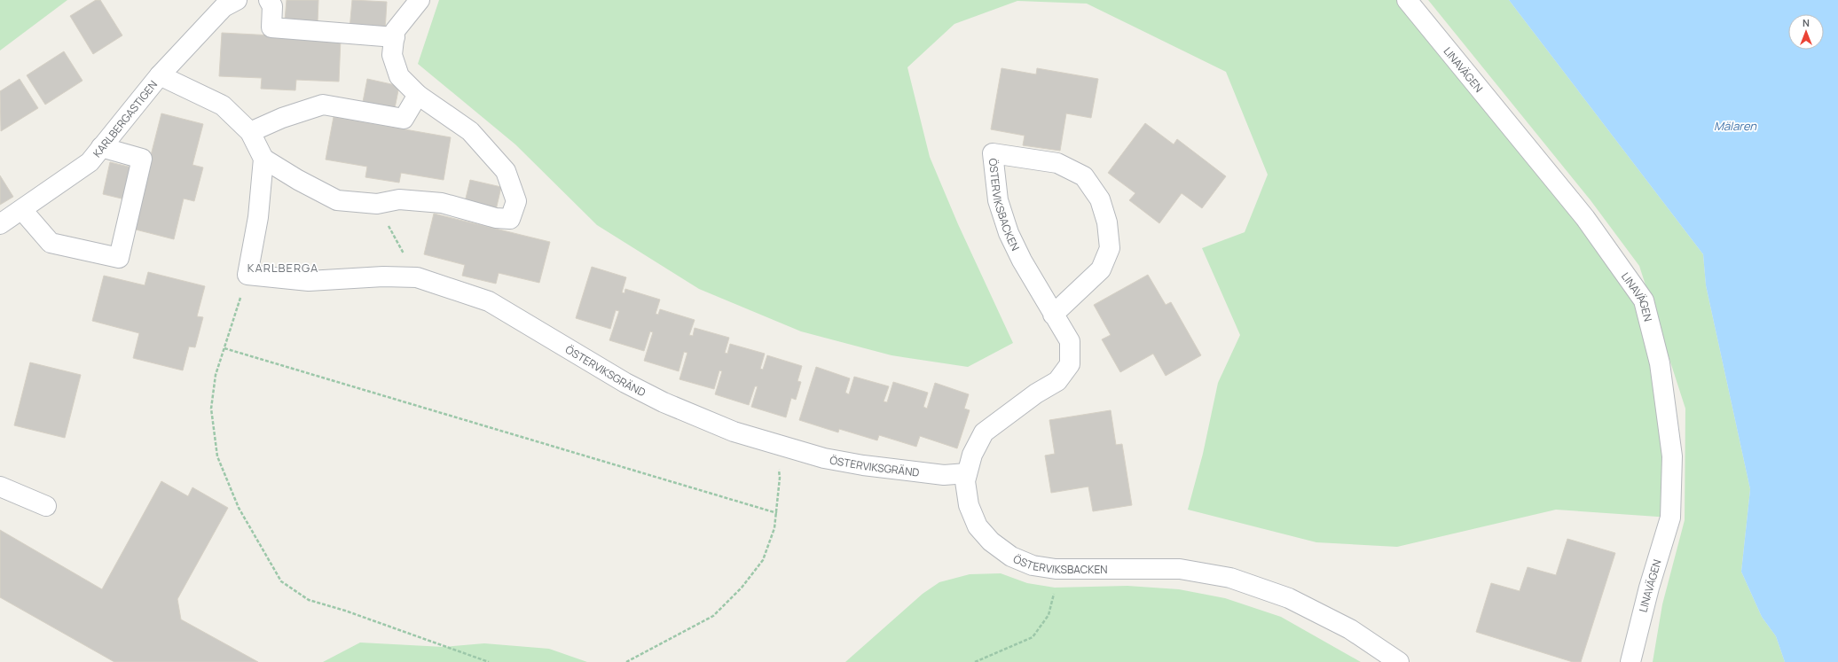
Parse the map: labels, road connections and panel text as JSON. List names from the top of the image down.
{
  "streets": {
    "street": [
      "LINAVÄGEN",
      "KARLBERGASTIGEN",
      "ÖSTERVIKSBACKEN",
      "ÖSTERVIKSGRÄND"
    ]
  },
  "crossings": [
    ["ÖSTERVIKSBACKEN", "ÖSTERVIKSGRÄND"]
  ],
  "districts": ["KARLBERGA"],
  "water": ["Mälaren"],
  "north": "top"
}
